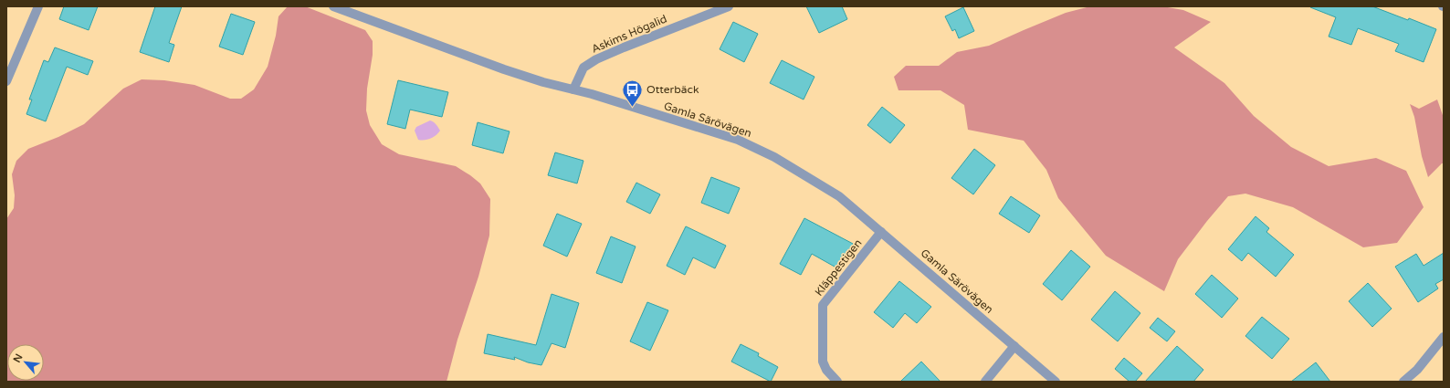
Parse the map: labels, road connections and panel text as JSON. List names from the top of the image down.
{
  "streets": {
    "street": ["Askims Högalid", "Gamla Särövägen", "Kläppestigen"]
  },
  "crossings": [
    ["Askims Högalid", "Gamla Särövägen"],
    ["Gamla Särövägen", "Kläppestigen"]
  ],
  "places": {
    "bus stop": ["Otterbäck"]
  },
  "north": "top left"
}
